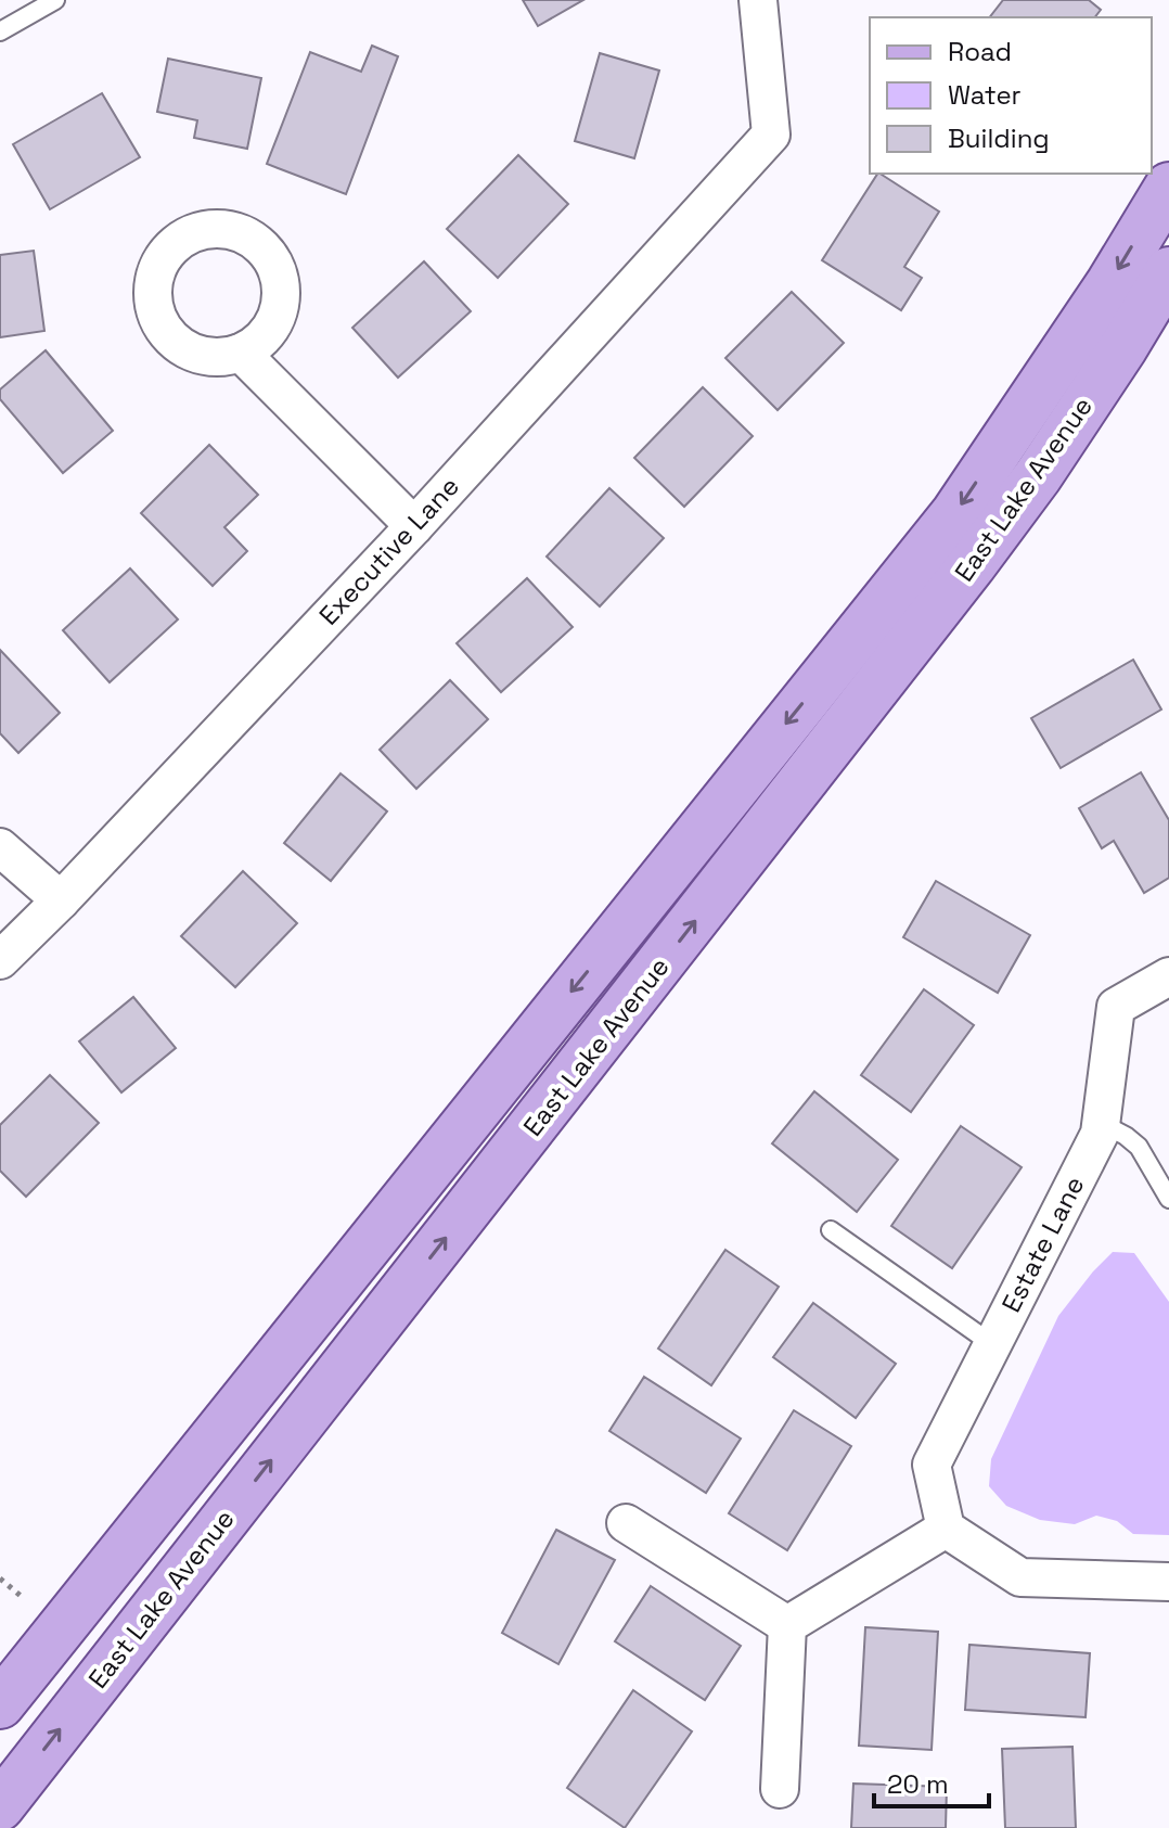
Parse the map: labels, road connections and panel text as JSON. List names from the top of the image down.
{
  "streets": {
    "main road": ["East Lake Avenue"],
    "street": ["Executive Lane", "Estate Lane"]
  },
  "legend": ["Road", "Water", "Building"],
  "scale_bar": "20 m"
}
